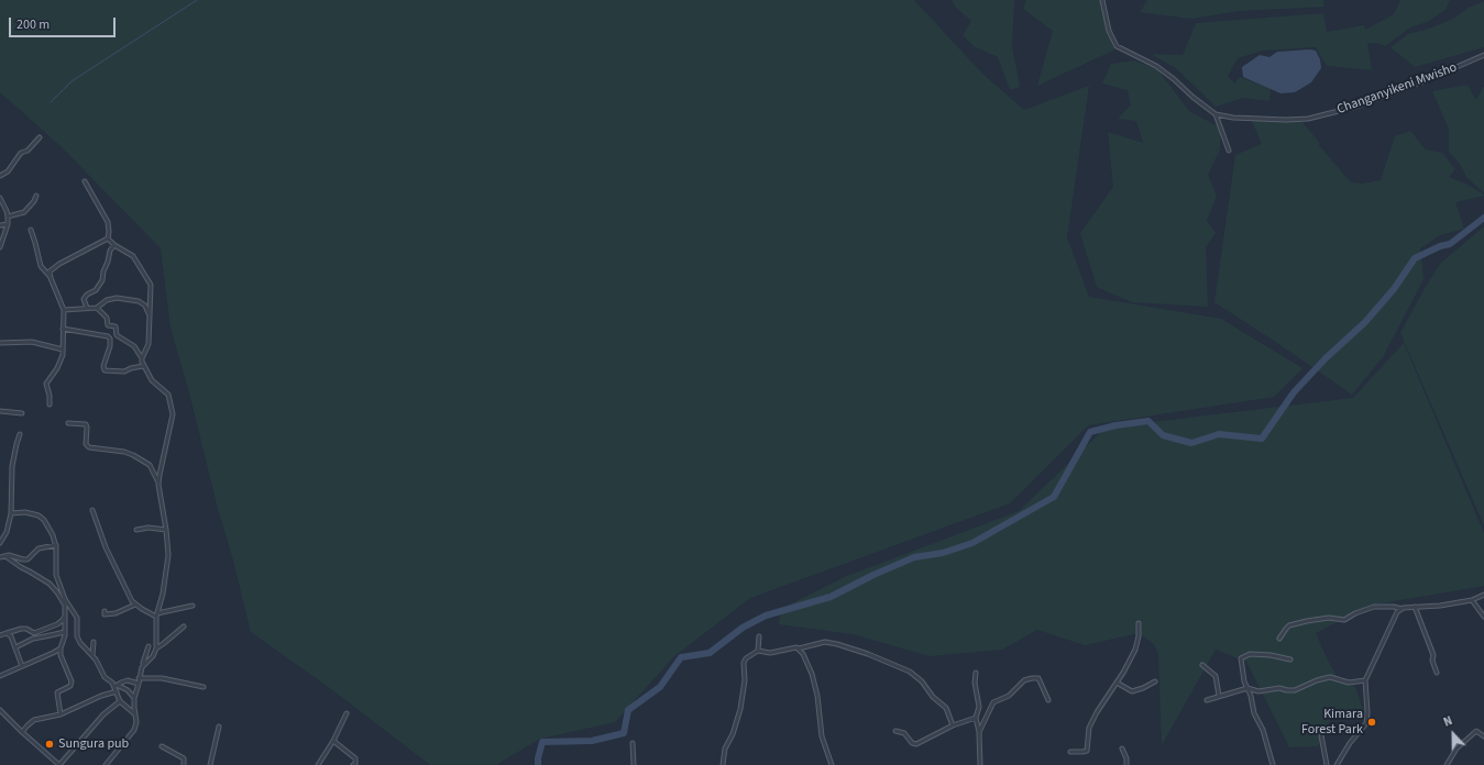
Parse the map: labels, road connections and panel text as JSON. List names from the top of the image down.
{
  "streets": {
    "street": ["Changanyikeni Mwisho"]
  },
  "places": ["Kimara Forest Park", "Sungura pub"],
  "scale_bar": "200 m",
  "north": "top"
}
